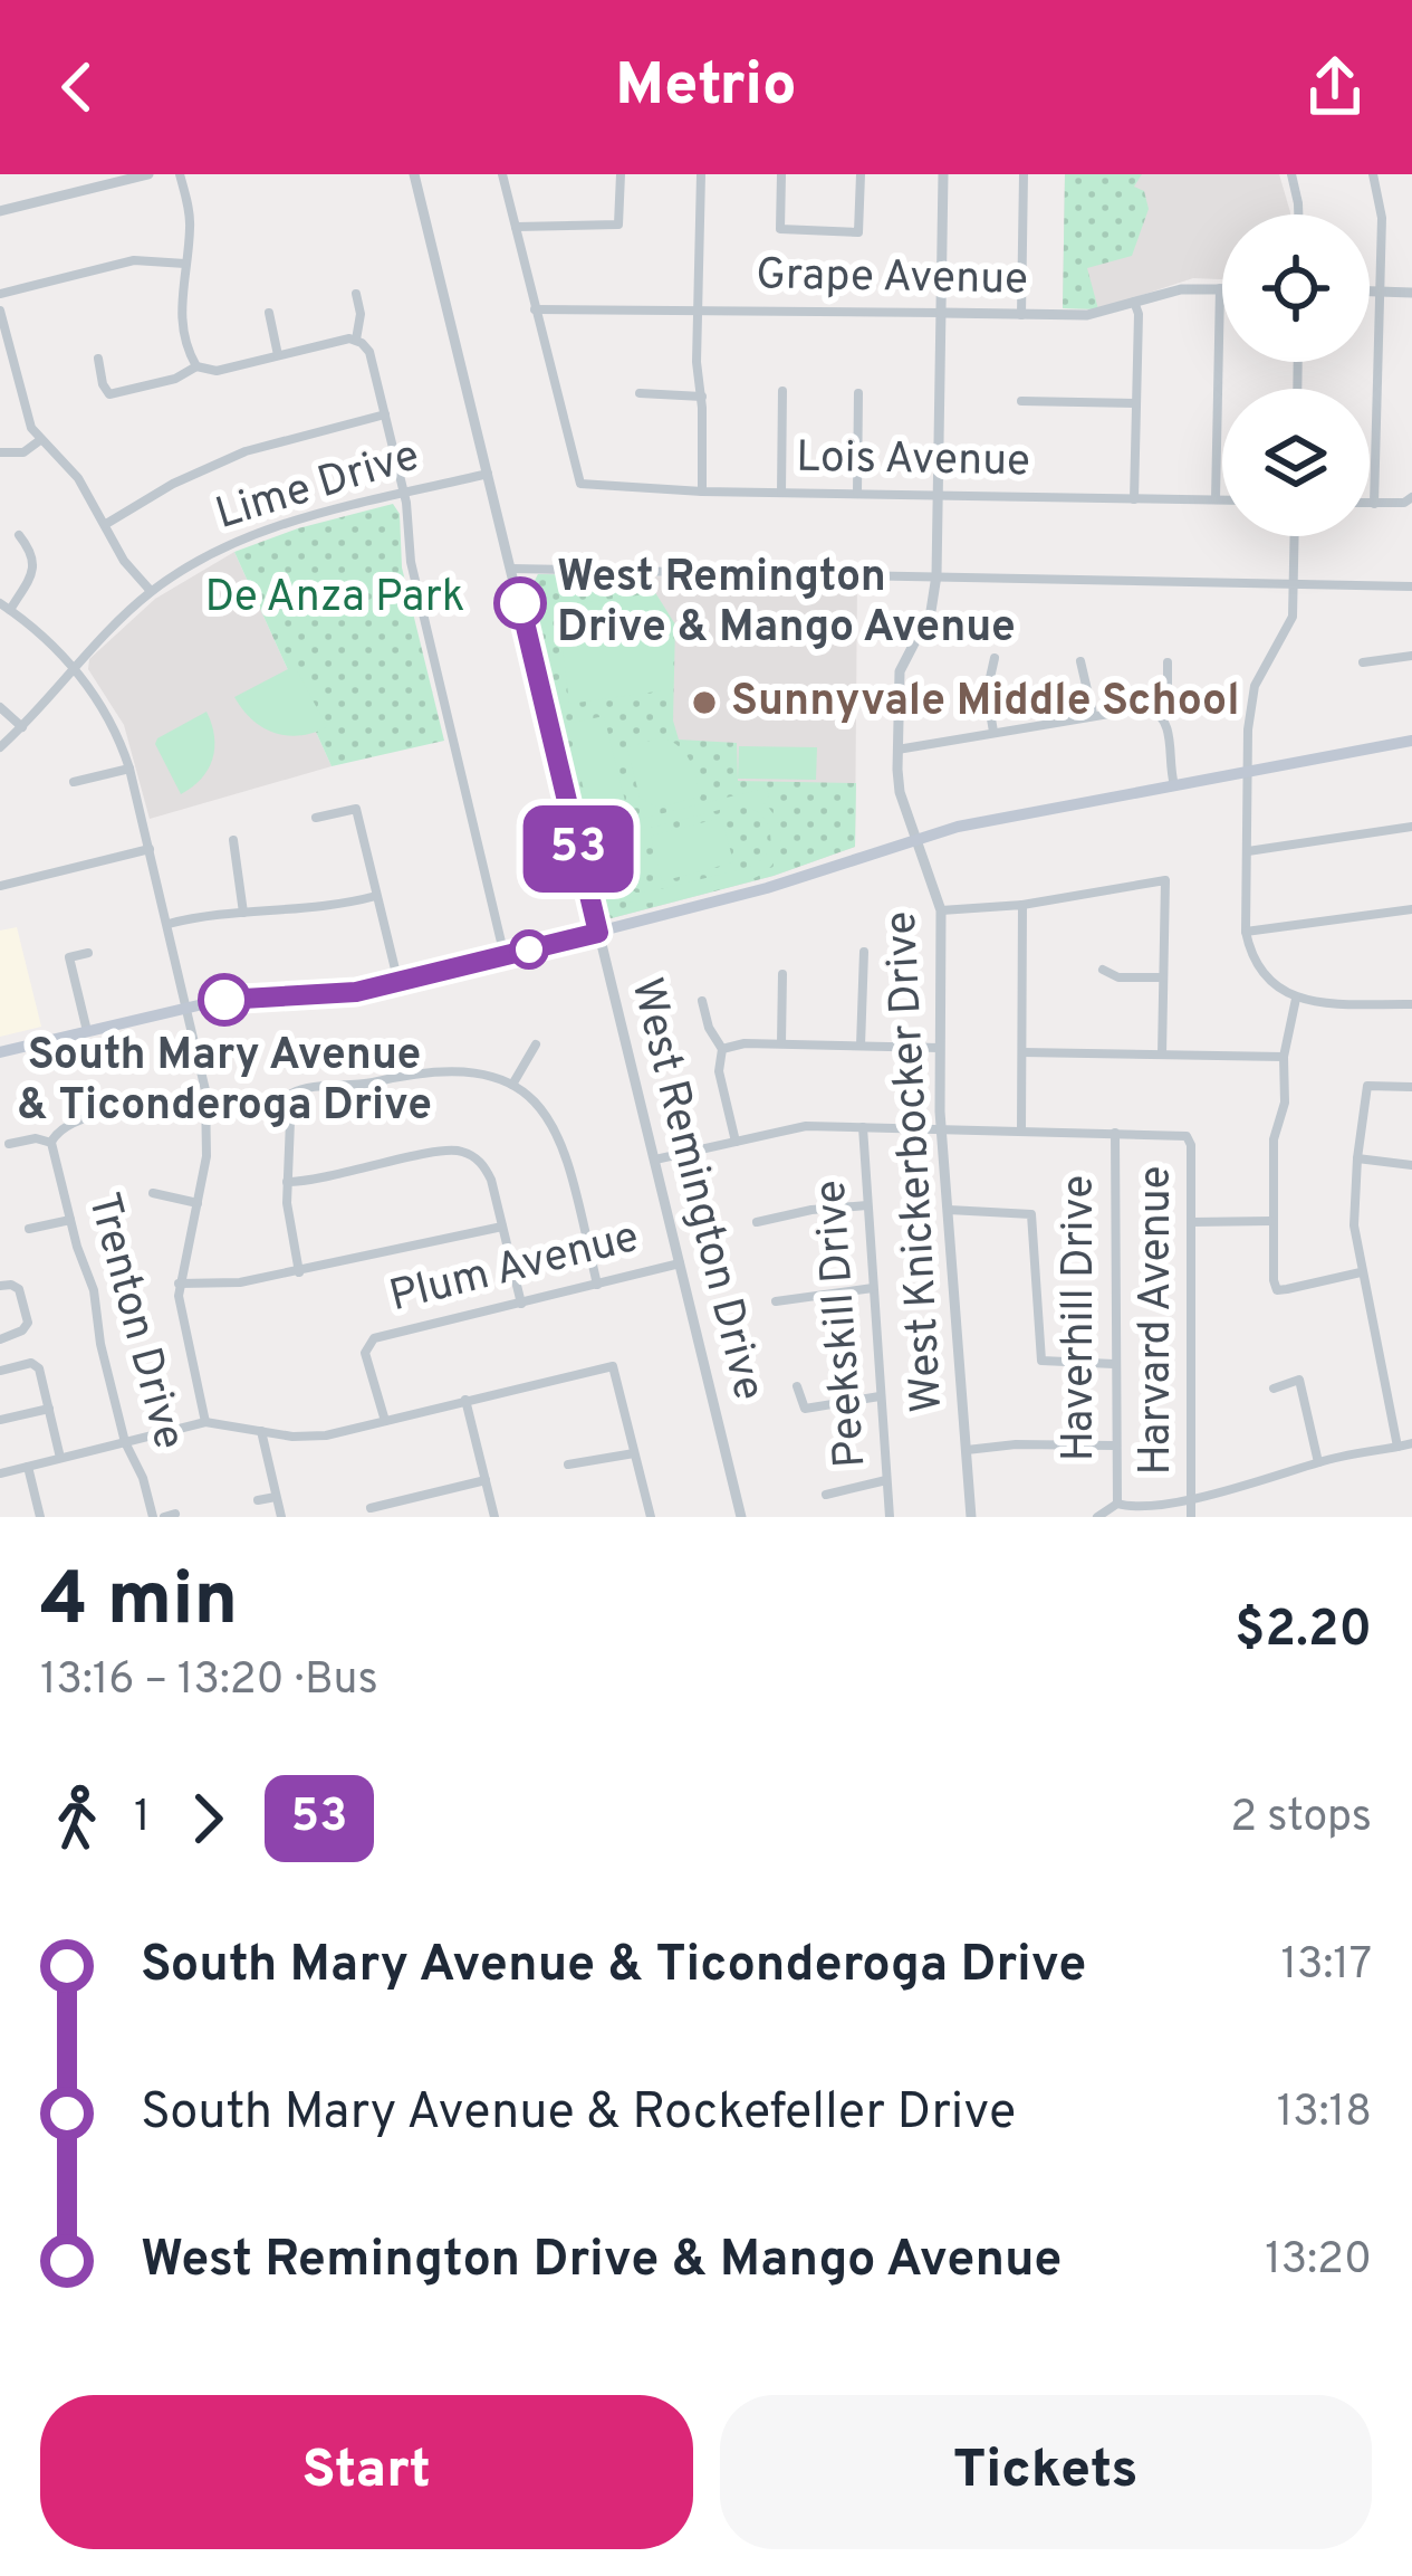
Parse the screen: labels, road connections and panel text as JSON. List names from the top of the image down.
{
  "streets": {
    "street": [
      "Grape Avenue",
      "Lois Avenue",
      "Lime Drive",
      "West Knickerbocker Drive",
      "West Remington Drive",
      "Plum Avenue",
      "Haverhill Drive",
      "Harvard Avenue",
      "Trenton Drive",
      "Peekskill Drive"
    ]
  },
  "crossings": [
    ["Grape Avenue", "Lois Avenue"],
    ["Grape Avenue", "West Knickerbocker Drive"],
    ["Lois Avenue", "West Knickerbocker Drive"],
    ["Lime Drive", "West Remington Drive"],
    ["West Remington Drive", "Plum Avenue"],
    ["Haverhill Drive", "Harvard Avenue"]
  ],
  "parks": ["De Anza Park"],
  "places": ["West Remington Drive & Mango Avenue", "Sunnyvale Middle School", "South Mary Avenue & Ticonderoga Drive"],
  "lines": ["bus line 53"],
  "page": {
    "header": "Metrio",
    "on_map": "53",
    "heading": ["4 min", "13:16 – 13:20 · Bus", "$2.20"],
    "legs": ["1", "53", "2 stops"],
    "list": [
      {
        "name": "South Mary Avenue & Ticonderoga Drive",
        "value": "13:17"
      },
      {
        "name": "South Mary Avenue & Rockefeller Drive",
        "value": "13:18"
      },
      {
        "name": "West Remington Drive & Mango Avenue",
        "value": "13:20"
      }
    ],
    "buttons": ["Start", "Tickets"]
  }
}
